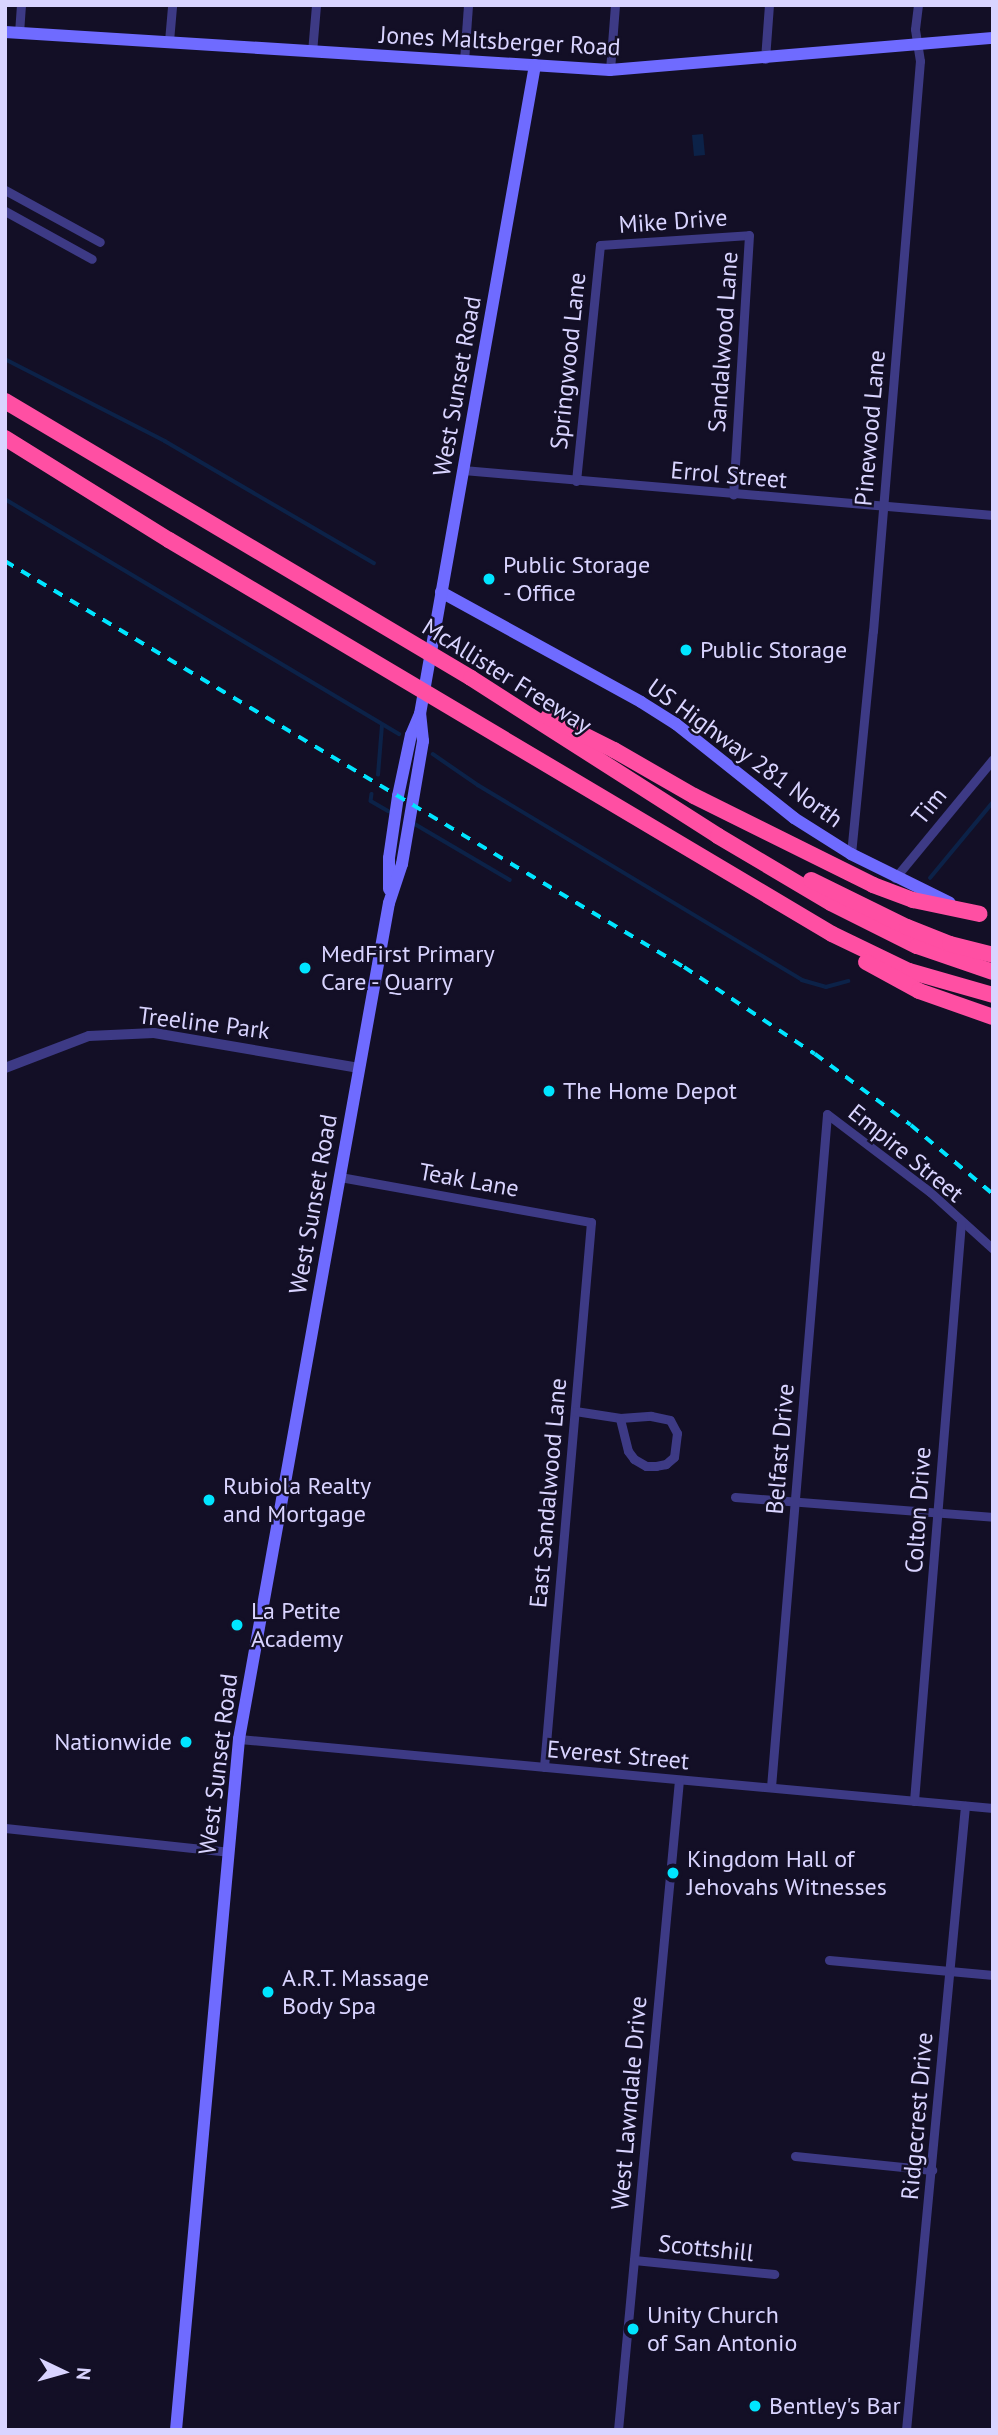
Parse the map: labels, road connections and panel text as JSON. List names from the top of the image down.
{
  "streets": {
    "highway": ["McAllister Freeway"],
    "main road": ["Jones Maltsberger Road", "West Sunset Road", "US Highway 281 North"],
    "street": [
      "Mike Drive",
      "Sandalwood Lane",
      "Springwood Lane",
      "Pinewood Lane",
      "Errol Street",
      "Tim",
      "Treeline Park",
      "Empire Street",
      "Teak Lane",
      "Belfast Drive",
      "East Sandalwood Lane",
      "Colton Drive",
      "Everest Street",
      "West Lawndale Drive",
      "Ridgecrest Drive",
      "Scottshill"
    ]
  },
  "crossings": [
    ["Jones Maltsberger Road", "West Sunset Road"],
    ["Jones Maltsberger Road", "Pinewood Lane"],
    ["Mike Drive", "Sandalwood Lane"],
    ["Mike Drive", "Springwood Lane"],
    ["Sandalwood Lane", "Errol Street"],
    ["Springwood Lane", "Errol Street"],
    ["West Sunset Road", "Errol Street"],
    ["West Sunset Road", "US Highway 281 North"],
    ["West Sunset Road", "Treeline Park"],
    ["West Sunset Road", "Teak Lane"],
    ["West Sunset Road", "Everest Street"],
    ["Pinewood Lane", "Errol Street"],
    ["Pinewood Lane", "US Highway 281 North"],
    ["US Highway 281 North", "Tim"],
    ["Empire Street", "Belfast Drive"],
    ["Empire Street", "Colton Drive"],
    ["Teak Lane", "East Sandalwood Lane"],
    ["Belfast Drive", "Everest Street"],
    ["East Sandalwood Lane", "Everest Street"],
    ["Colton Drive", "Everest Street"],
    ["Everest Street", "West Lawndale Drive"],
    ["Everest Street", "Ridgecrest Drive"],
    ["West Lawndale Drive", "Scottshill"]
  ],
  "places": [
    "Public Storage - Office",
    "Public Storage",
    "MedFirst Primary Care - Quarry",
    "The Home Depot",
    "Rubiola Realty and Mortgage",
    "La Petite Academy",
    "Nationwide",
    "Kingdom Hall of Jehovahs Witnesses",
    "A.R.T. Massage Body Spa",
    "Unity Church of San Antonio",
    "Bentley's Bar"
  ],
  "north": "right"
}
